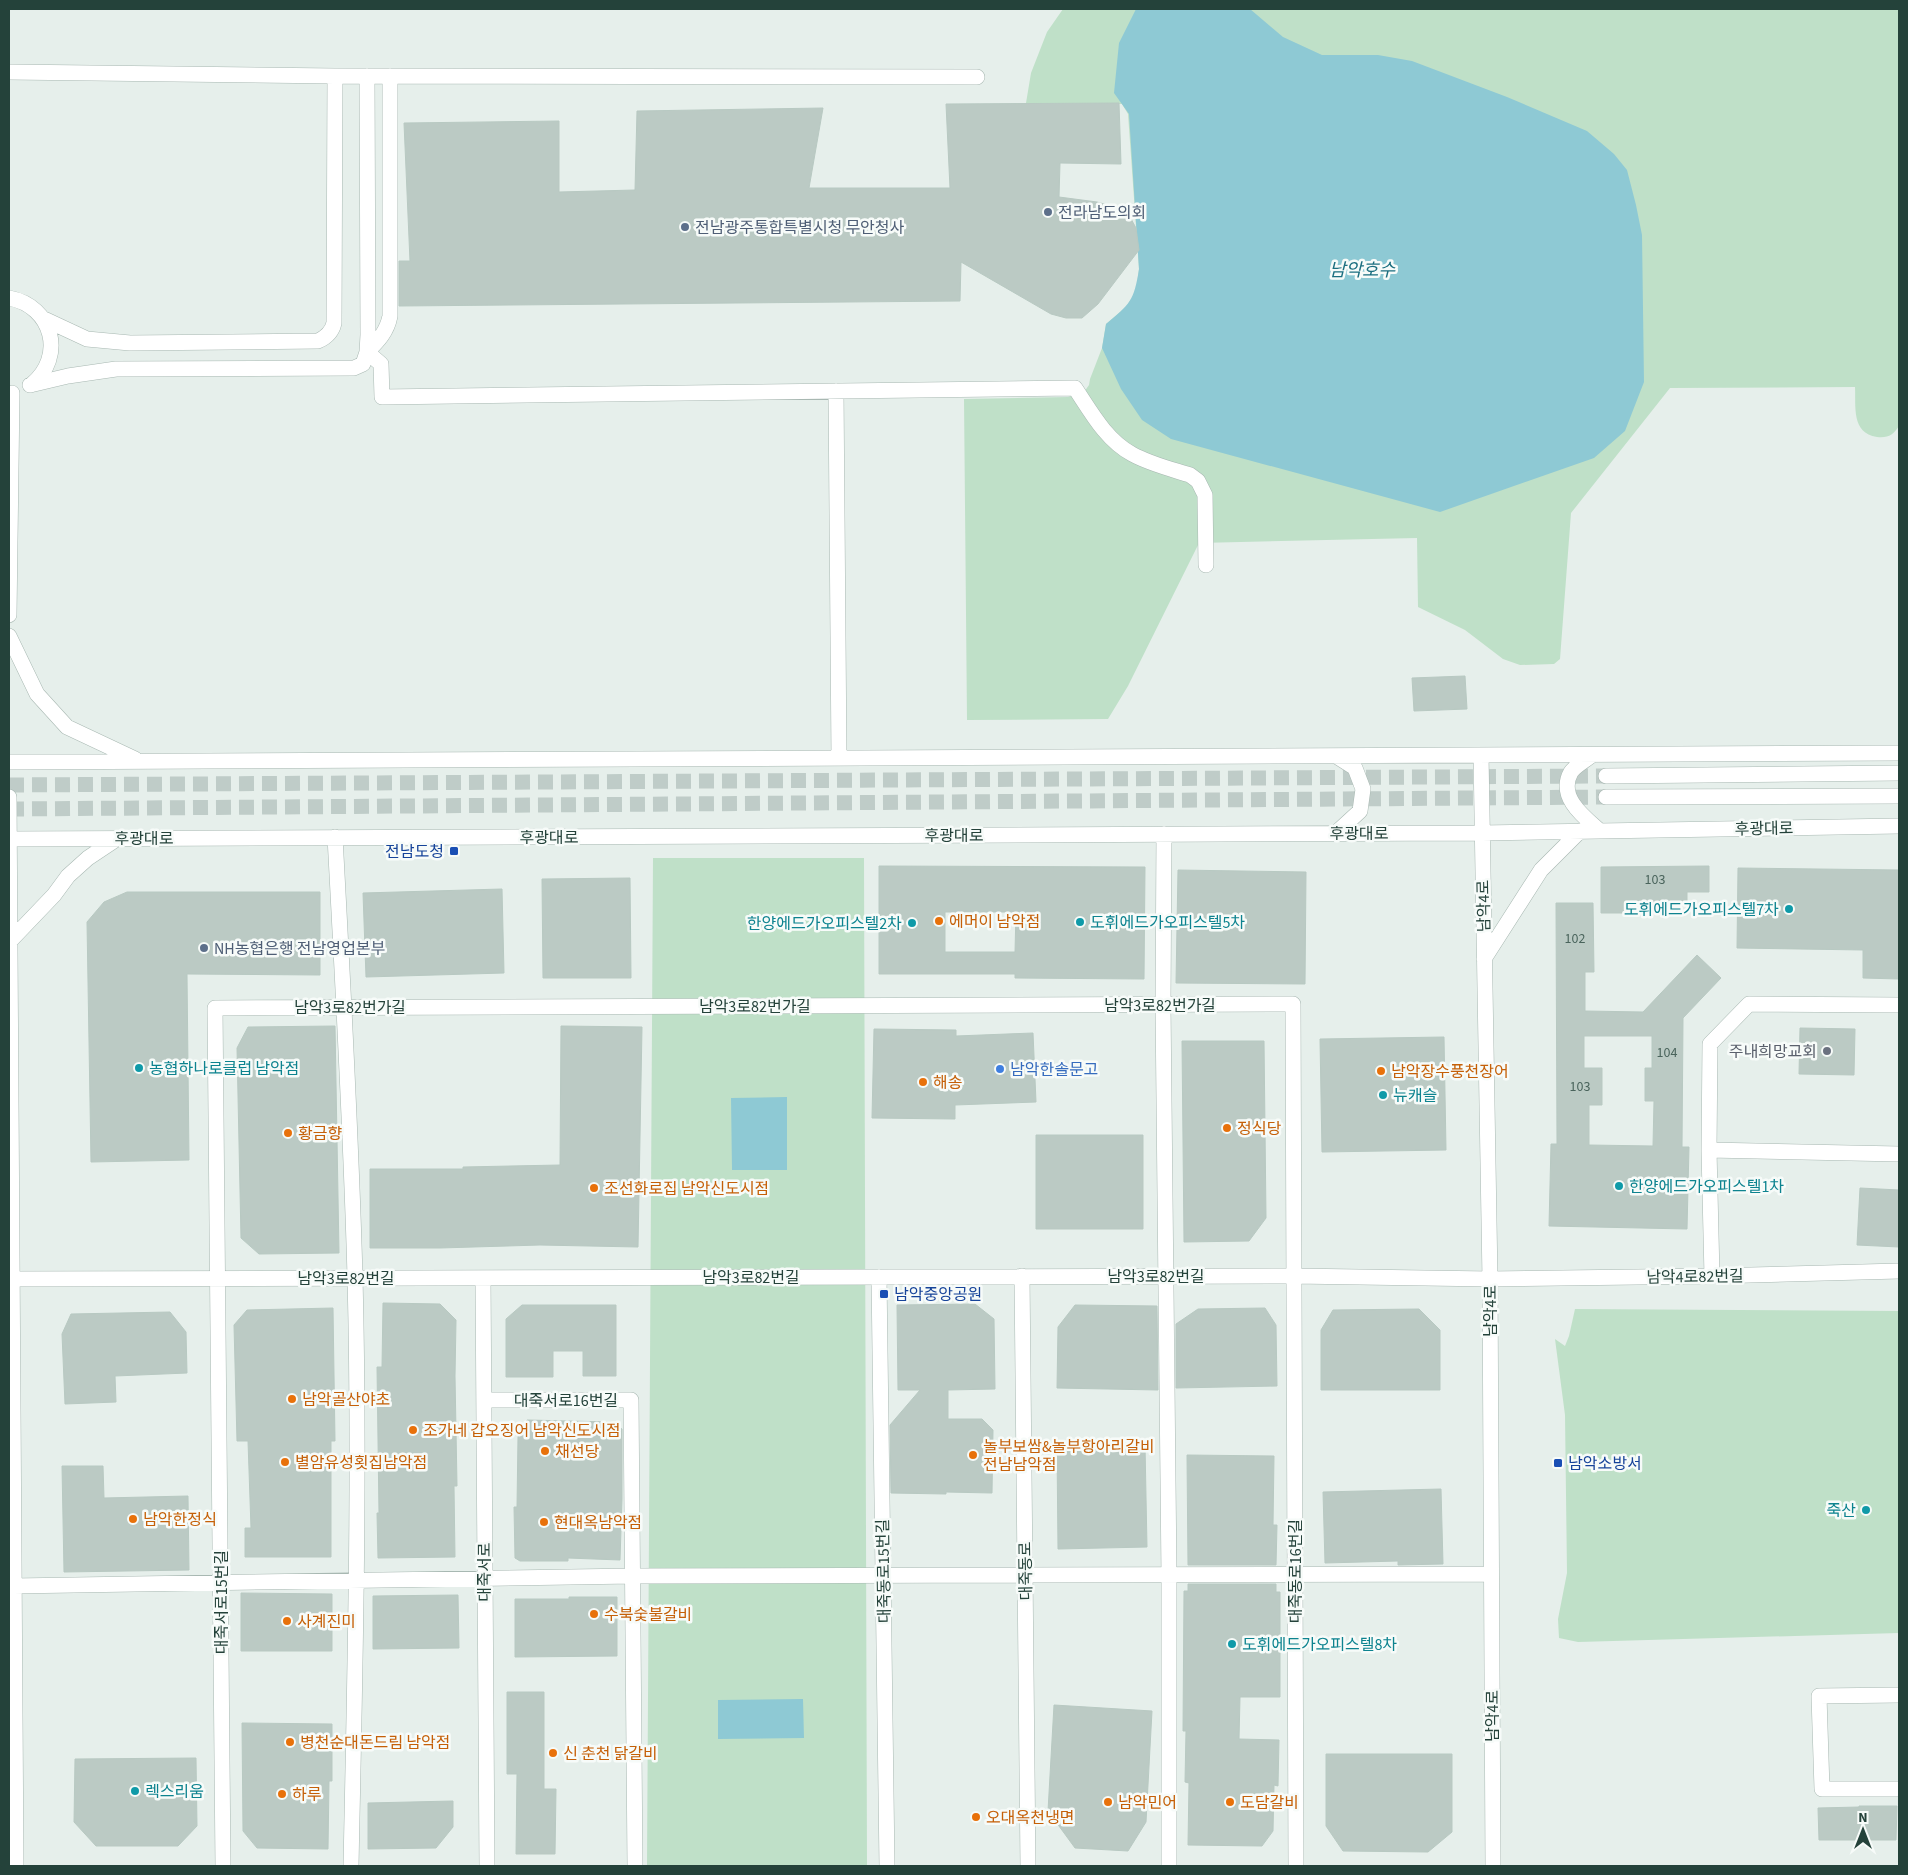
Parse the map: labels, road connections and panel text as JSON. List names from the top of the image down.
{
  "streets": {
    "street": [
      "후광대로",
      "남악4로",
      "남악3로82번가길",
      "남악3로82번길",
      "남악4로82번길",
      "대죽서로16번길",
      "대죽동로15번길",
      "대죽동로",
      "대죽동로16번길",
      "대죽서로",
      "대죽서로15번길"
    ]
  },
  "crossings": [
    ["후광대로", "남악4로"],
    ["남악4로", "남악3로82번길"],
    ["남악4로", "남악4로82번길"],
    ["남악3로82번가길", "남악3로82번길"],
    ["남악3로82번가길", "대죽동로16번길"],
    ["남악3로82번가길", "대죽서로15번길"],
    ["남악3로82번길", "남악4로82번길"],
    ["남악3로82번길", "대죽동로15번길"],
    ["남악3로82번길", "대죽동로"],
    ["남악3로82번길", "대죽동로16번길"],
    ["남악3로82번길", "대죽서로"],
    ["남악3로82번길", "대죽서로15번길"],
    ["대죽서로16번길", "대죽서로"]
  ],
  "water": ["남악호수"],
  "places": {
    "other": [
      "전라남도의회",
      "전남광주통합특별시청 무안청사",
      "도휘에드가오피스텔7차",
      "에머이 남악점",
      "도휘에드가오피스텔5차",
      "한양에드가오피스텔2차",
      "NH농협은행 전남영업본부",
      "주내희망교회",
      "농협하나로클럽 남악점",
      "남악한솔문고",
      "남악장수풍천장어",
      "해송",
      "뉴캐슬",
      "정식당",
      "황금향",
      "한양에드가오피스텔1차",
      "조선화로집 남악신도시점",
      "남악골산야초",
      "조가네 갑오징어 남악신도시점",
      "채선당",
      "놀부보쌈&놀부항아리갈비 전남남악점",
      "별암유성횟집남악점",
      "죽산",
      "남악한정식",
      "현대옥남악점",
      "수북숯불갈비",
      "사계진미",
      "도휘에드가오피스텔8차",
      "병천순대돈드림 남악점",
      "신 춘천 닭갈비",
      "렉스리움",
      "하루",
      "남악민어",
      "도담갈비",
      "오대옥천냉면"
    ],
    "transit": ["전남도청", "남악중앙공원", "남악소방서"]
  },
  "house_numbers": [
    "103",
    "102",
    "104",
    "103"
  ],
  "north": "top"
}
